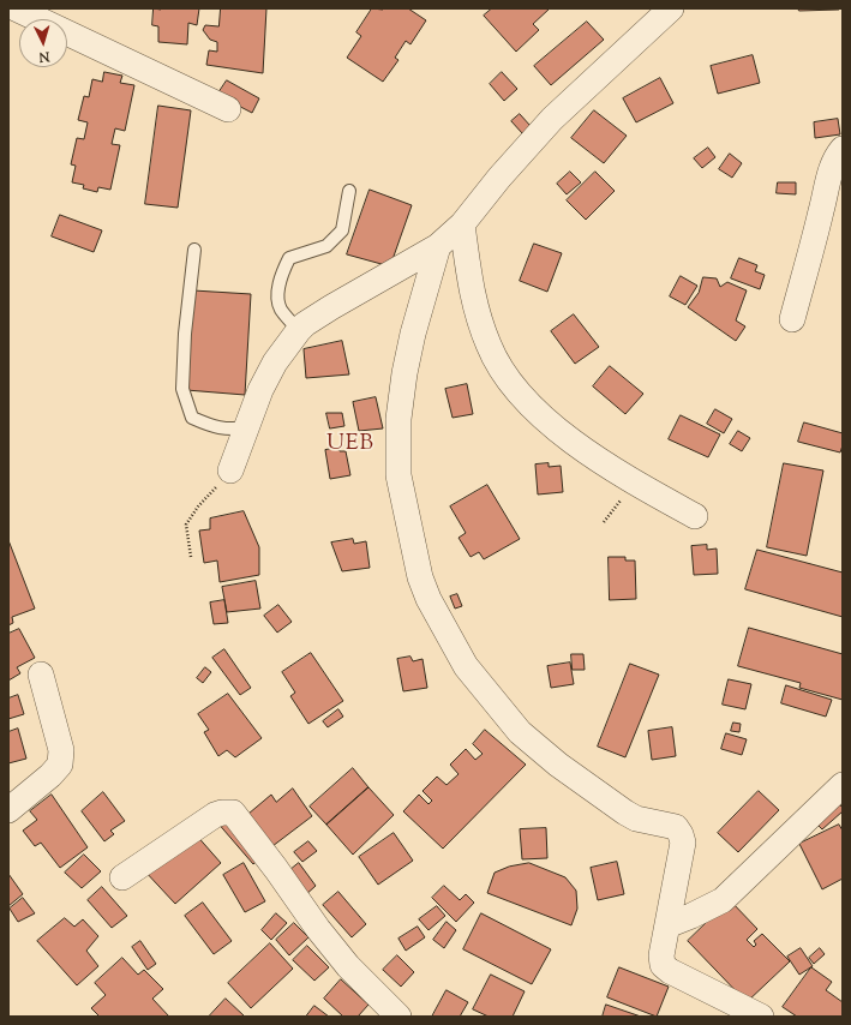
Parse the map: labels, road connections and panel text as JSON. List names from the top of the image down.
{
  "districts": ["UEB"],
  "north": "bottom"
}
